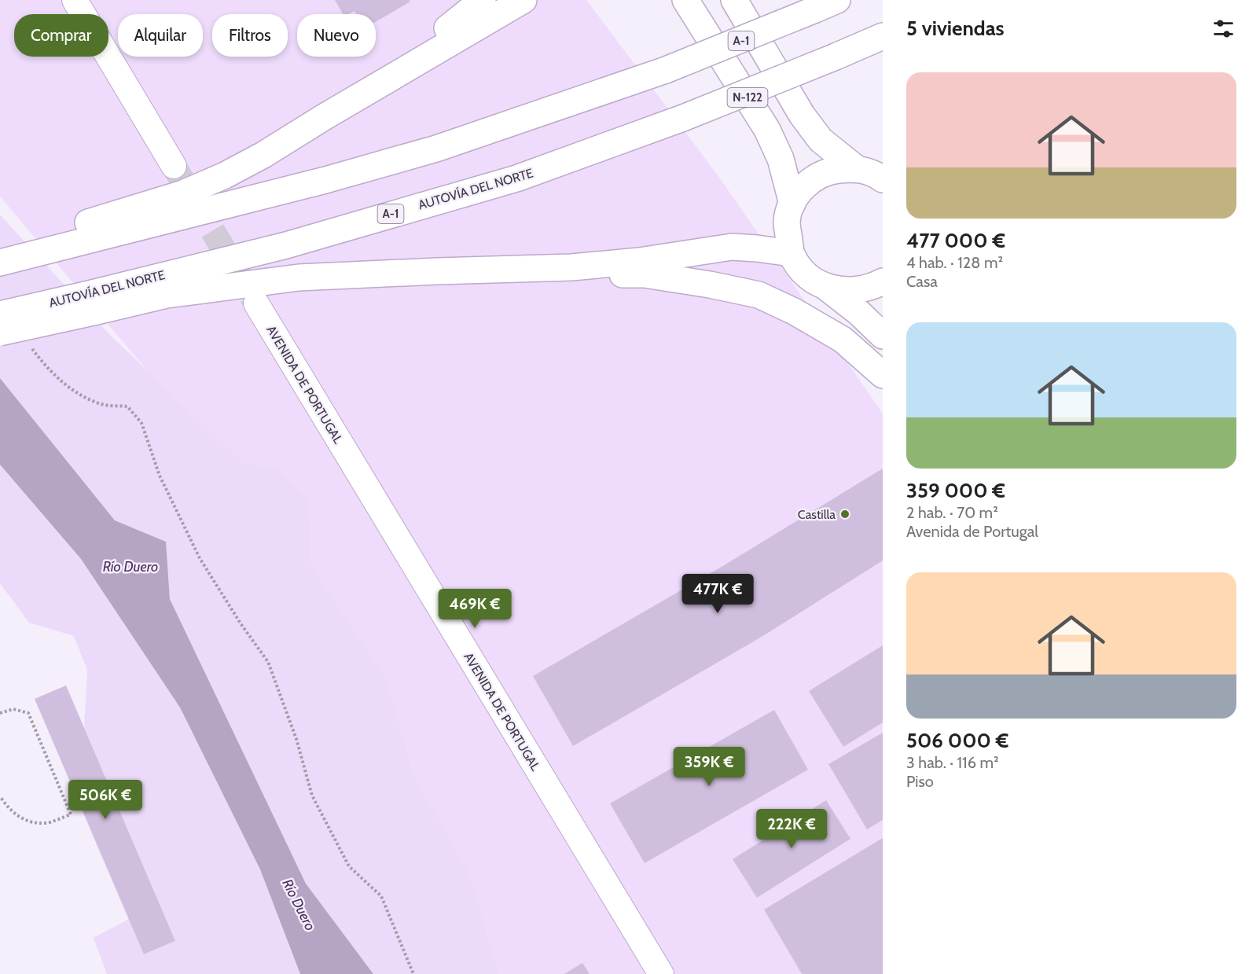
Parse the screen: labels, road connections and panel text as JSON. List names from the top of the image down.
{
  "streets": {
    "highway": ["A-1", "N-122", "AUTOVÍA DEL NORTE"],
    "street": ["AVENIDA DE PORTUGAL"]
  },
  "water": ["Río Duero"],
  "places": ["Castilla"],
  "page": {
    "heading": "5 viviendas",
    "chip": [
      "Comprar",
      "Alquilar",
      "Filtros",
      "Nuevo"
    ],
    "list": [
      {
        "name": "477 000 €",
        "note": "4 hab. · 128 m² · Casa"
      },
      {
        "name": "359 000 €",
        "note": "2 hab. · 70 m² · Avenida de Portugal"
      },
      {
        "name": "506 000 €",
        "note": "3 hab. · 116 m² · Piso"
      }
    ],
    "price": [
      "477K €",
      "469K €",
      "359K €",
      "506K €",
      "222K €"
    ]
  }
}
